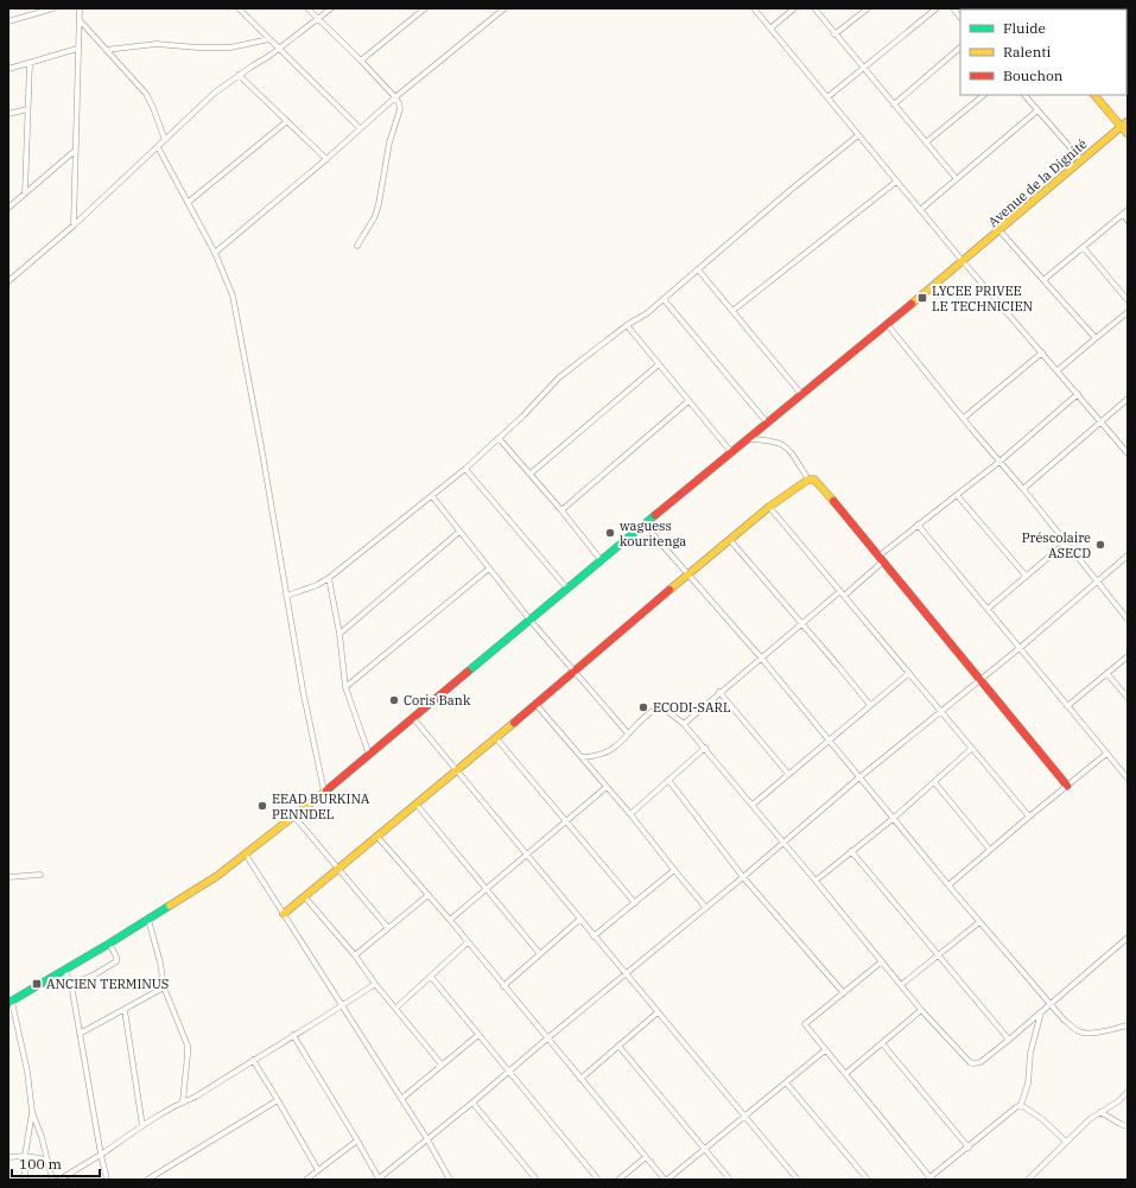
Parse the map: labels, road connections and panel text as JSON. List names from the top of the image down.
{
  "streets": {
    "street": ["Avenue de la Dignité"]
  },
  "places": {
    "transit": ["LYCEE PRIVEE LE TECHNICIEN", "ANCIEN TERMINUS"],
    "other": [
      "waguess kouritenga",
      "Préscolaire ASECD",
      "Coris Bank",
      "ECODI-SARL",
      "EEAD BURKINA PENNDEL"
    ]
  },
  "legend": ["Fluide", "Ralenti", "Bouchon"],
  "scale_bar": "100 m"
}
